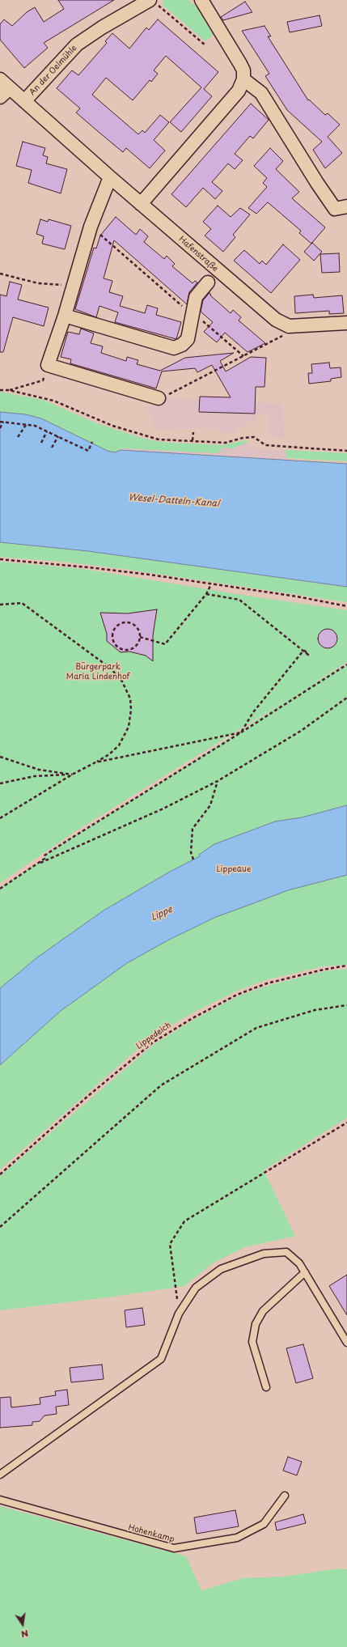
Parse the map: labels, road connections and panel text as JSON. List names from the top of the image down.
{
  "streets": {
    "street": ["An der Oelmühle", "Hafenstraße"],
    "lane": ["Hohenkamp"],
    "path": ["Lippedeich"]
  },
  "crossings": [
    ["An der Oelmühle", "Hafenstraße"]
  ],
  "water": ["Wesel-Datteln-Kanal", "Lippe"],
  "parks": ["Bürgerpark Maria Lindenhof", "Lippeaue"],
  "north": "bottom"
}
